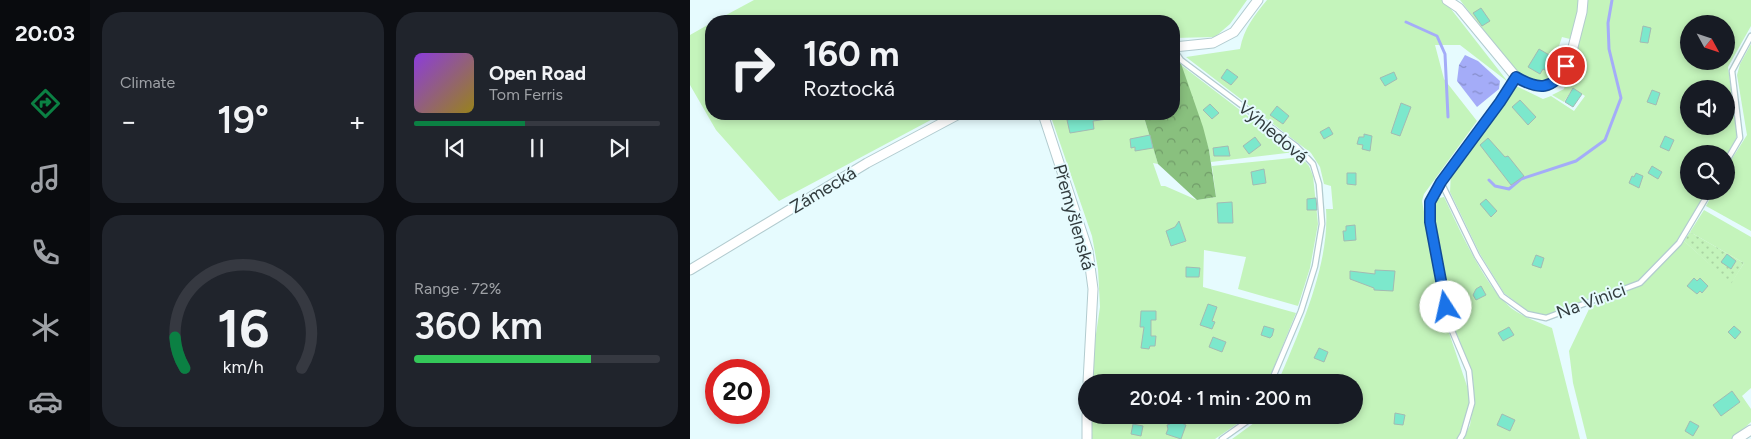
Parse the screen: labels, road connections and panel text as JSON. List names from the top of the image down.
{
  "streets": {
    "street": ["Zámecká", "Přemyšlenská"],
    "lane": ["Výhledová", "Na Vinici"]
  },
  "north": "bottom right",
  "page": {
    "tabs": "20:03",
    "tile": [
      "Climate",
      ["Range · 72%", "360 km"]
    ],
    "turn": ["160 m", "Roztocká"],
    "song": ["Open Road", "Tom Ferris"],
    "heat": ["−", "19°", "+"],
    "limit": "20",
    "trip": "20:04 · 1 min · 200 m",
    "gauge": ["16", "km/h"]
  }
}
